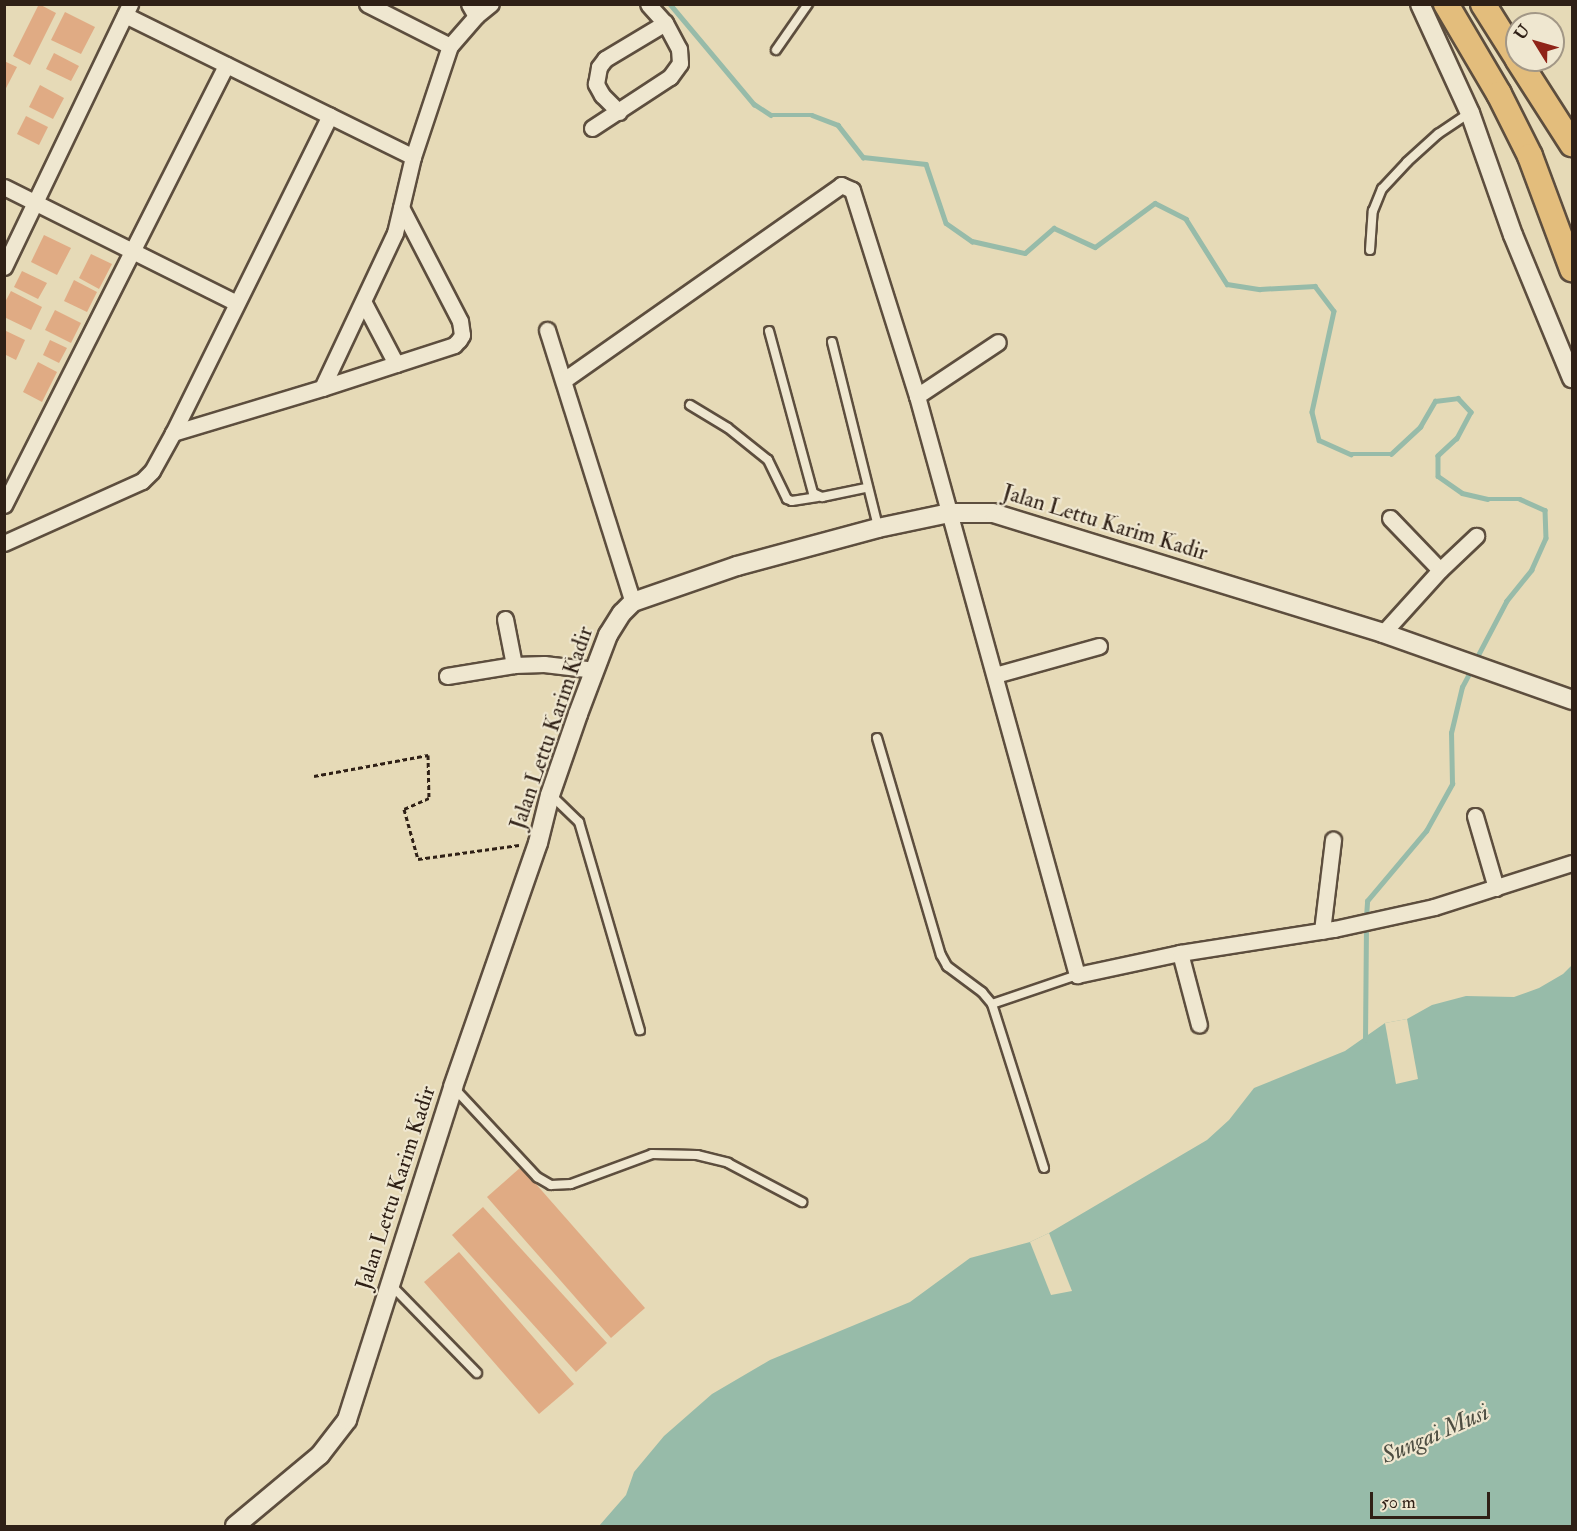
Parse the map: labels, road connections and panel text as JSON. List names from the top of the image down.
{
  "streets": {
    "street": ["Jalan Lettu Karim Kadir"]
  },
  "water": ["Sungai Musi"],
  "scale_bar": "50 m",
  "north": "top left"
}
